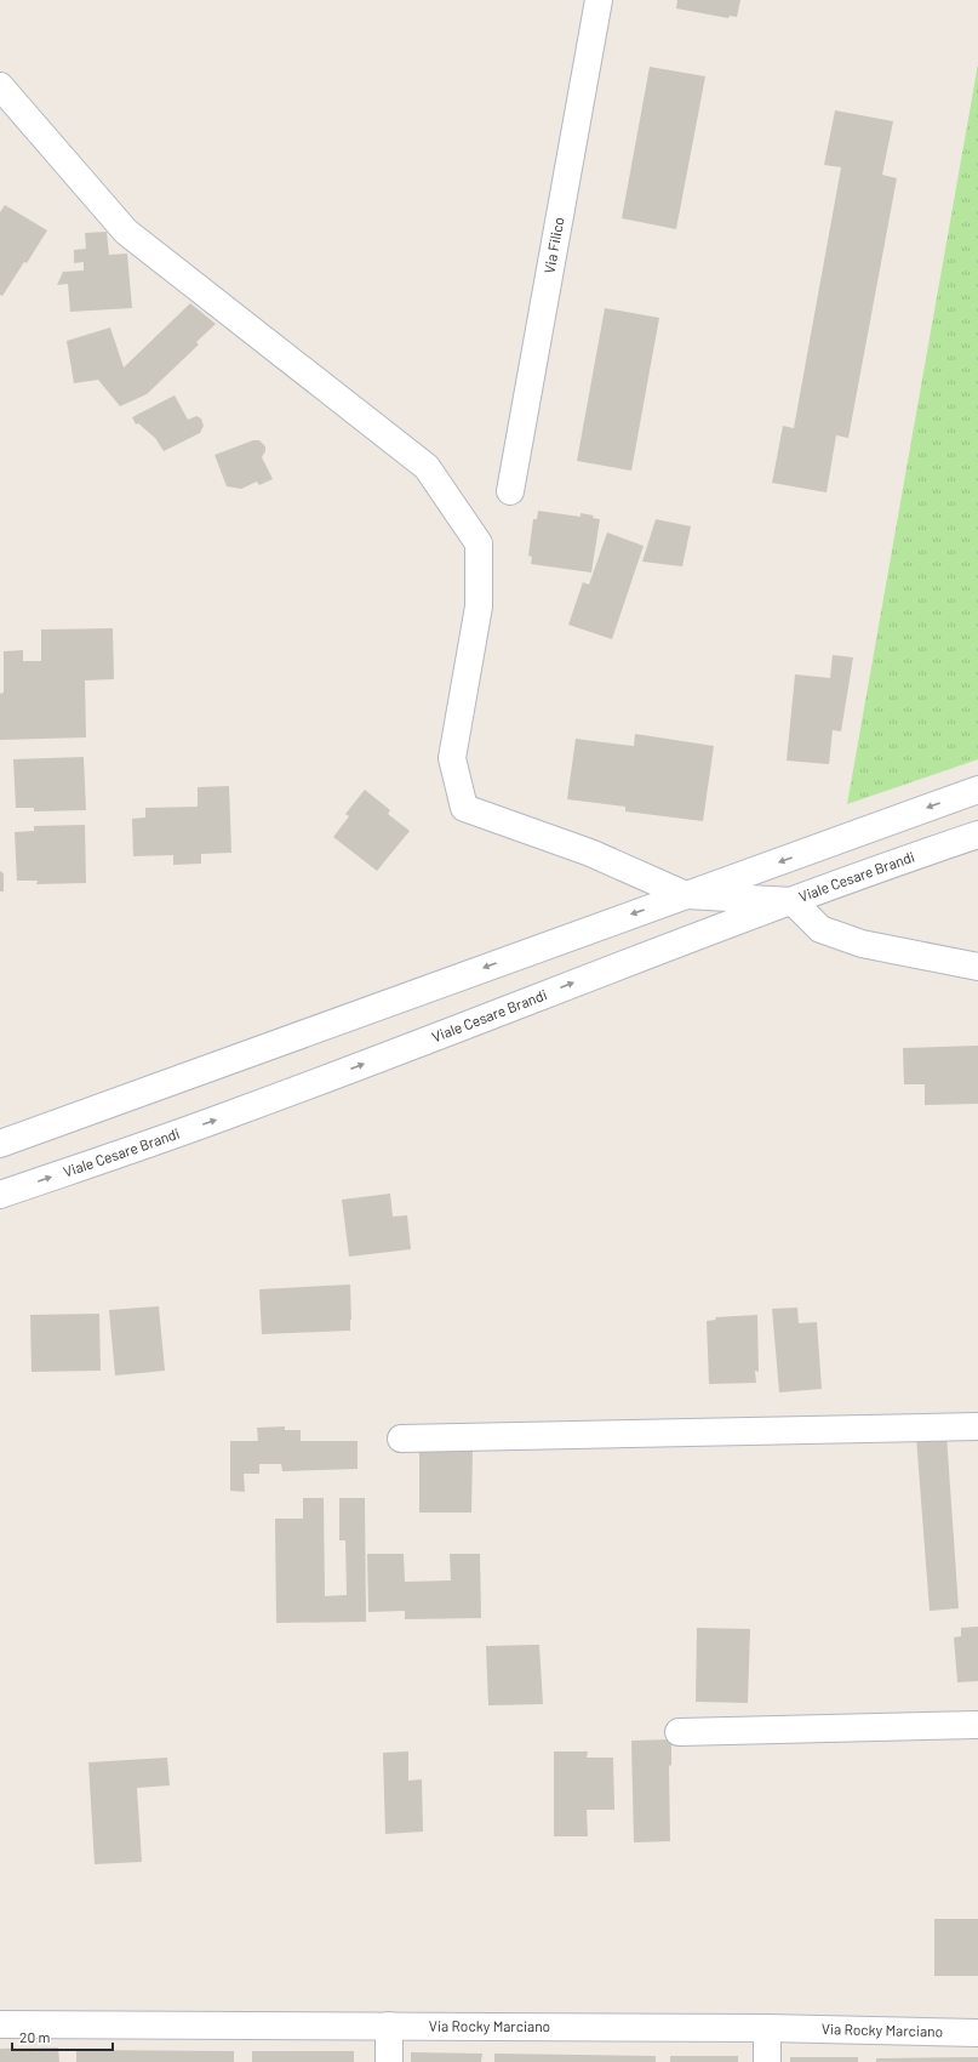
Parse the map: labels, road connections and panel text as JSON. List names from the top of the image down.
{
  "streets": {
    "street": ["Via Filico", "Viale Cesare Brandi", "Via Rocky Marciano"]
  },
  "scale_bar": "20 m"
}
